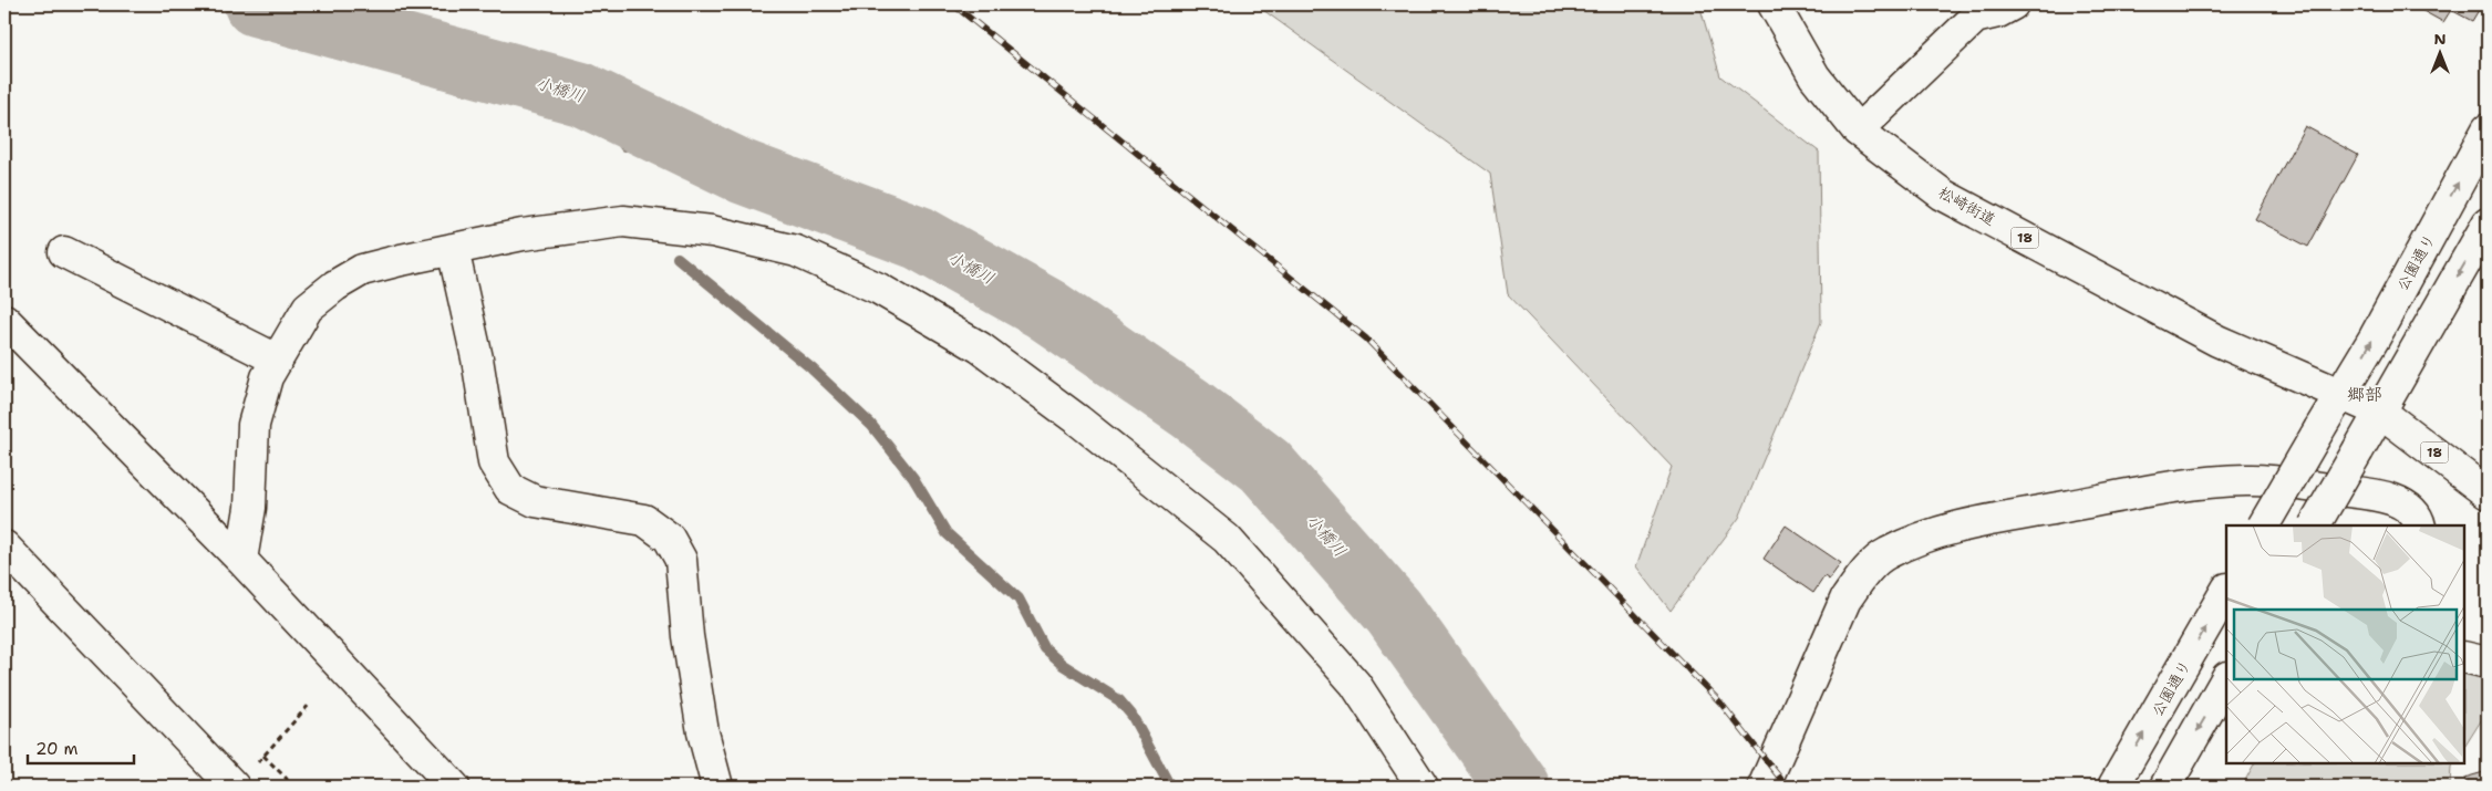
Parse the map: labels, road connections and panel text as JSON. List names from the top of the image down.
{
  "streets": {
    "street": ["松崎街道", "18", "公園通り"]
  },
  "crossings": [
    ["松崎街道", "18"],
    ["松崎街道", "公園通り"],
    ["18", "公園通り"]
  ],
  "districts": ["郷部"],
  "water": ["小橋川"],
  "scale_bar": "20 m",
  "north": "top"
}
